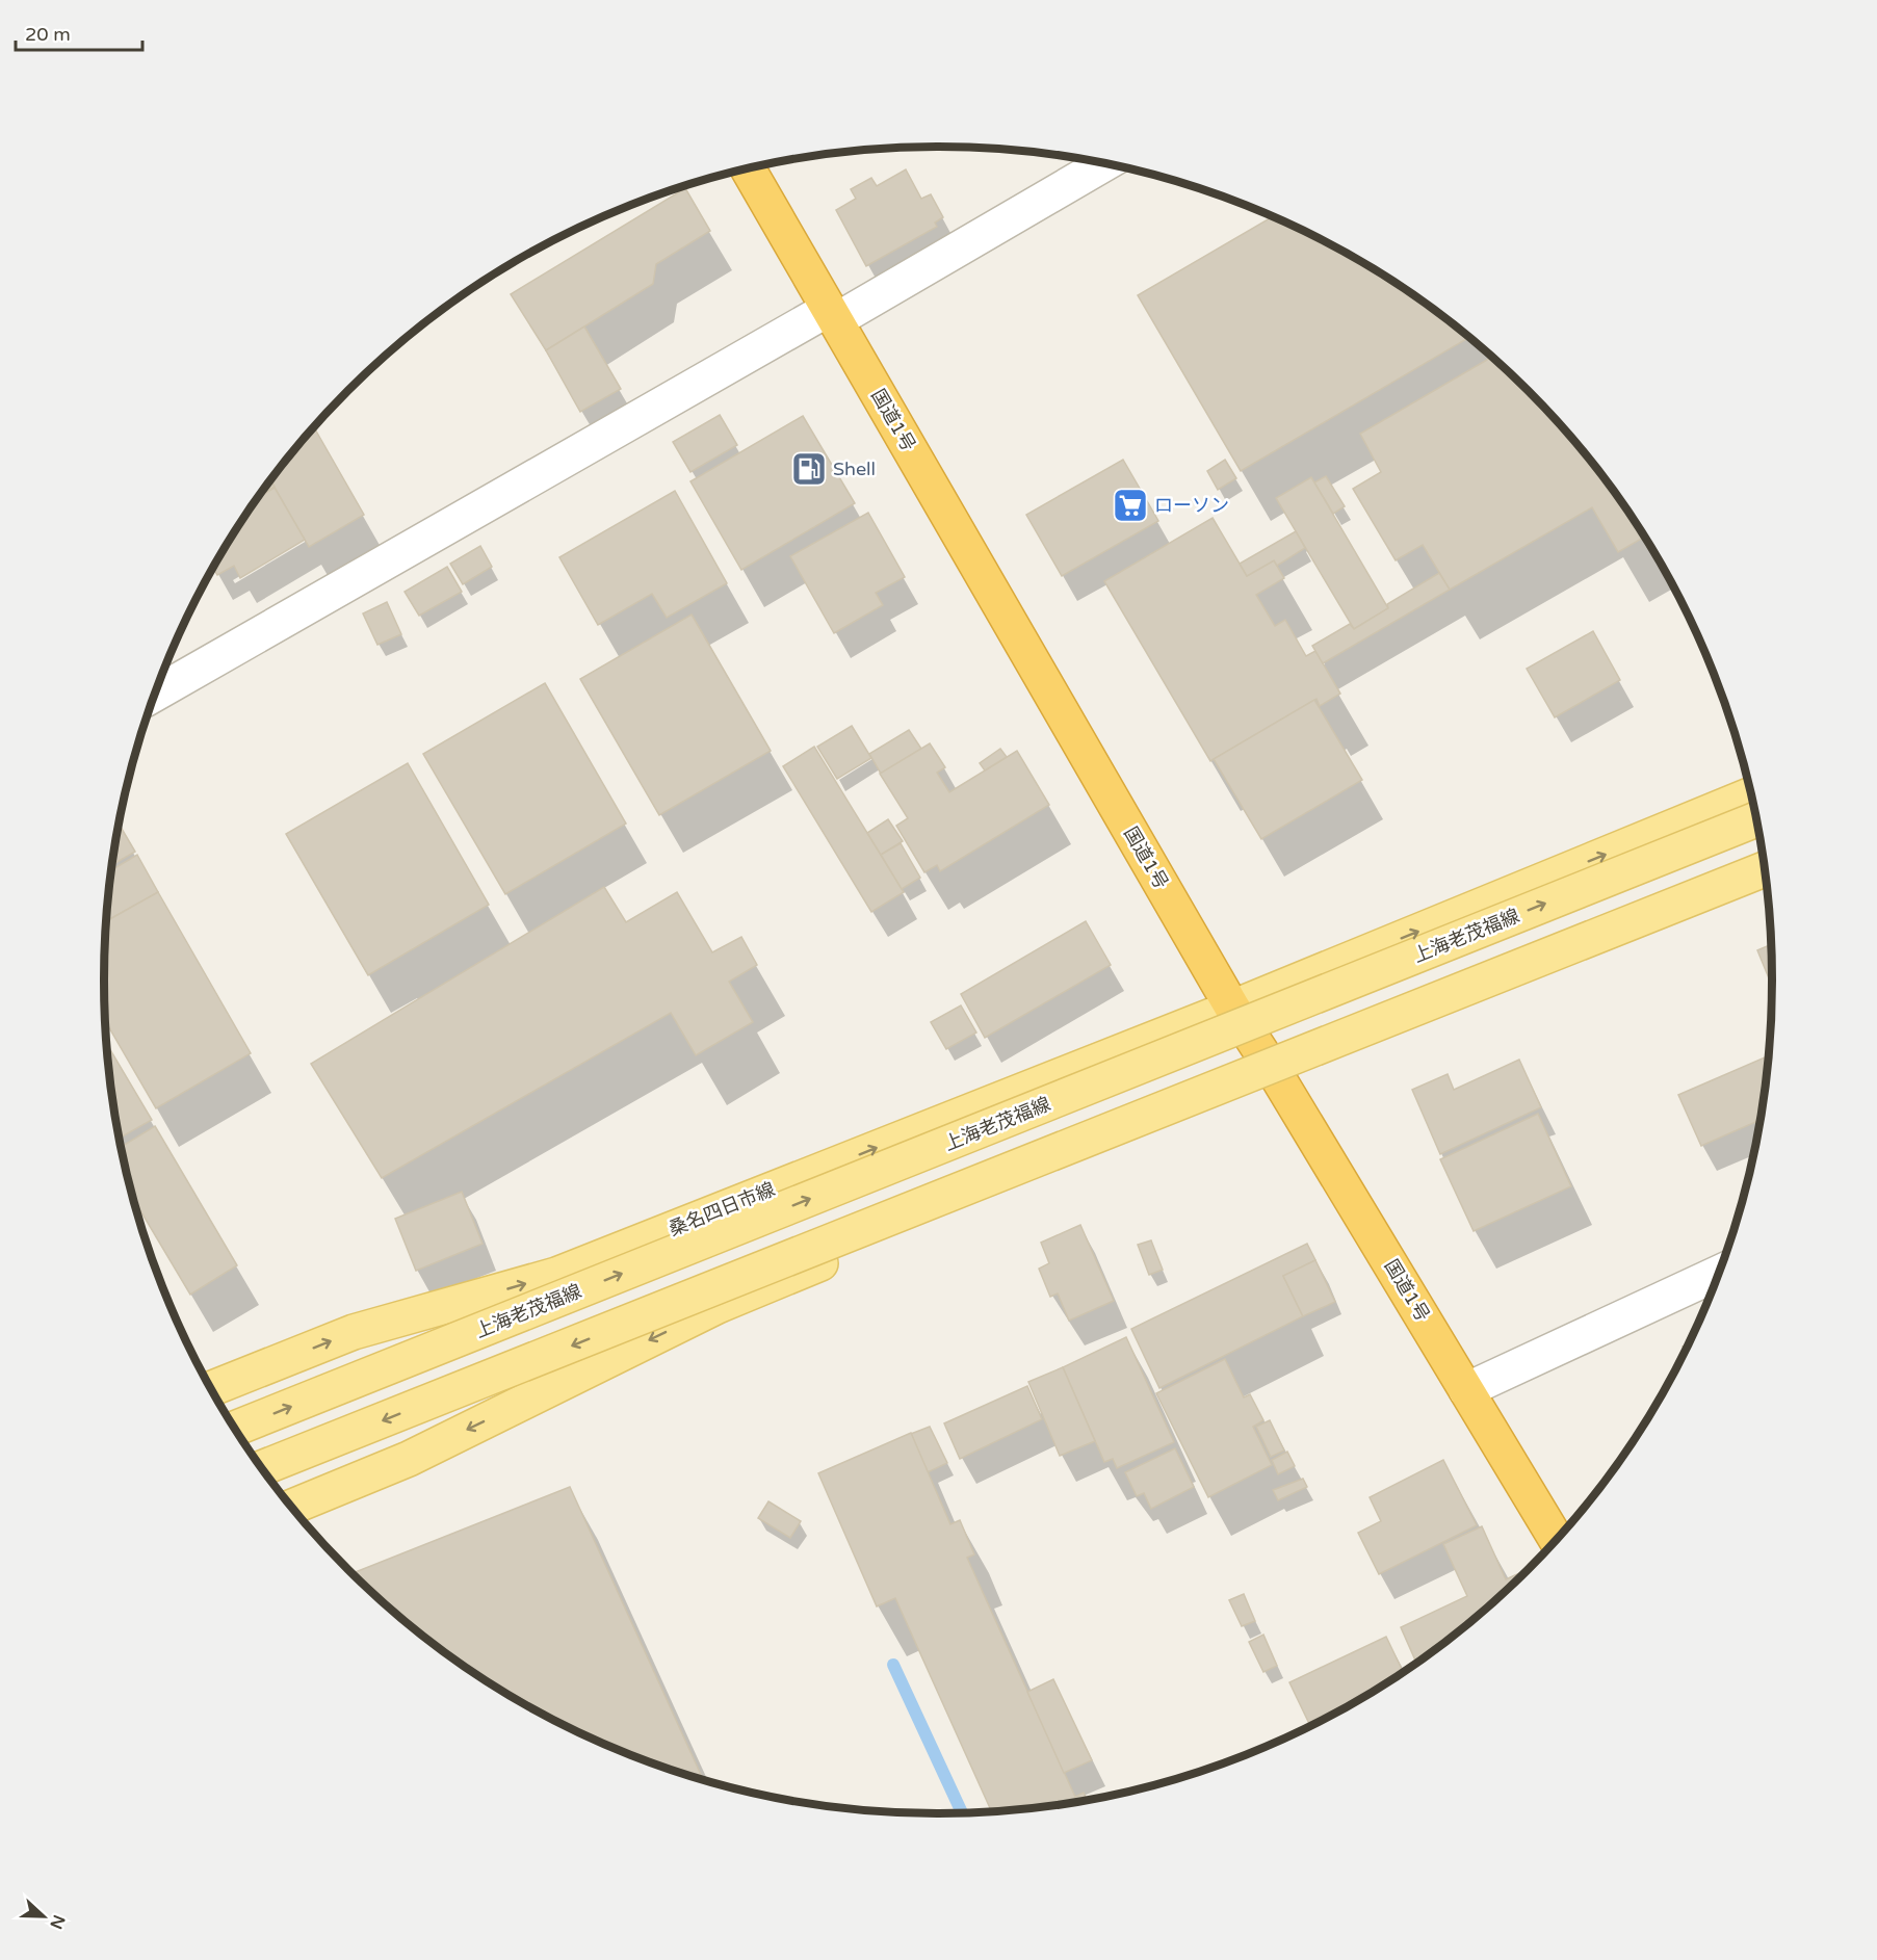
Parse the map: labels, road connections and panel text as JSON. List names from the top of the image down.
{
  "streets": {
    "highway": ["国道1号"],
    "main road": ["上海老茂福線", "桑名四日市線"]
  },
  "crossings": [
    ["国道1号", "桑名四日市線"]
  ],
  "places": {
    "fuel station": ["Shell"],
    "supermarket": ["ローソン"]
  },
  "scale_bar": "20 m",
  "north": "right"
}
